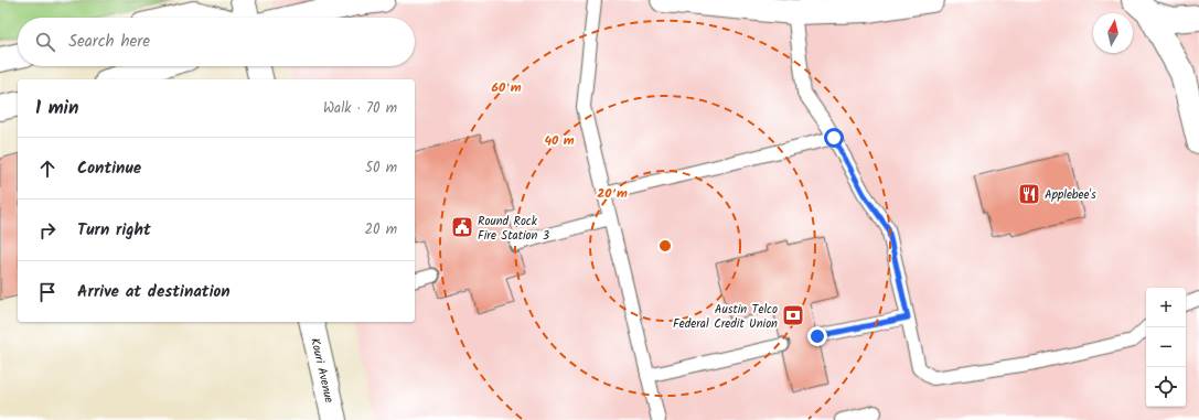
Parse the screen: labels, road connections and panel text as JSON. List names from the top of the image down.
{
  "streets": {
    "street": ["Kouri Avenue"]
  },
  "places": {
    "restaurant": ["Applebee's"],
    "public building": ["Round Rock Fire Station 3"],
    "bank": ["Austin Telco Federal Credit Union"]
  },
  "north": "top",
  "page": {
    "search": "Search here",
    "heading": ["1 min", "Walk · 70 m"],
    "list": [
      ["Continue", "50 m"],
      ["Turn right", "20 m"],
      "Arrive at destination"
    ],
    "map_buttons": ["+", "−"]
  },
  "rings": ["60 m", "40 m", "20 m"]
}
